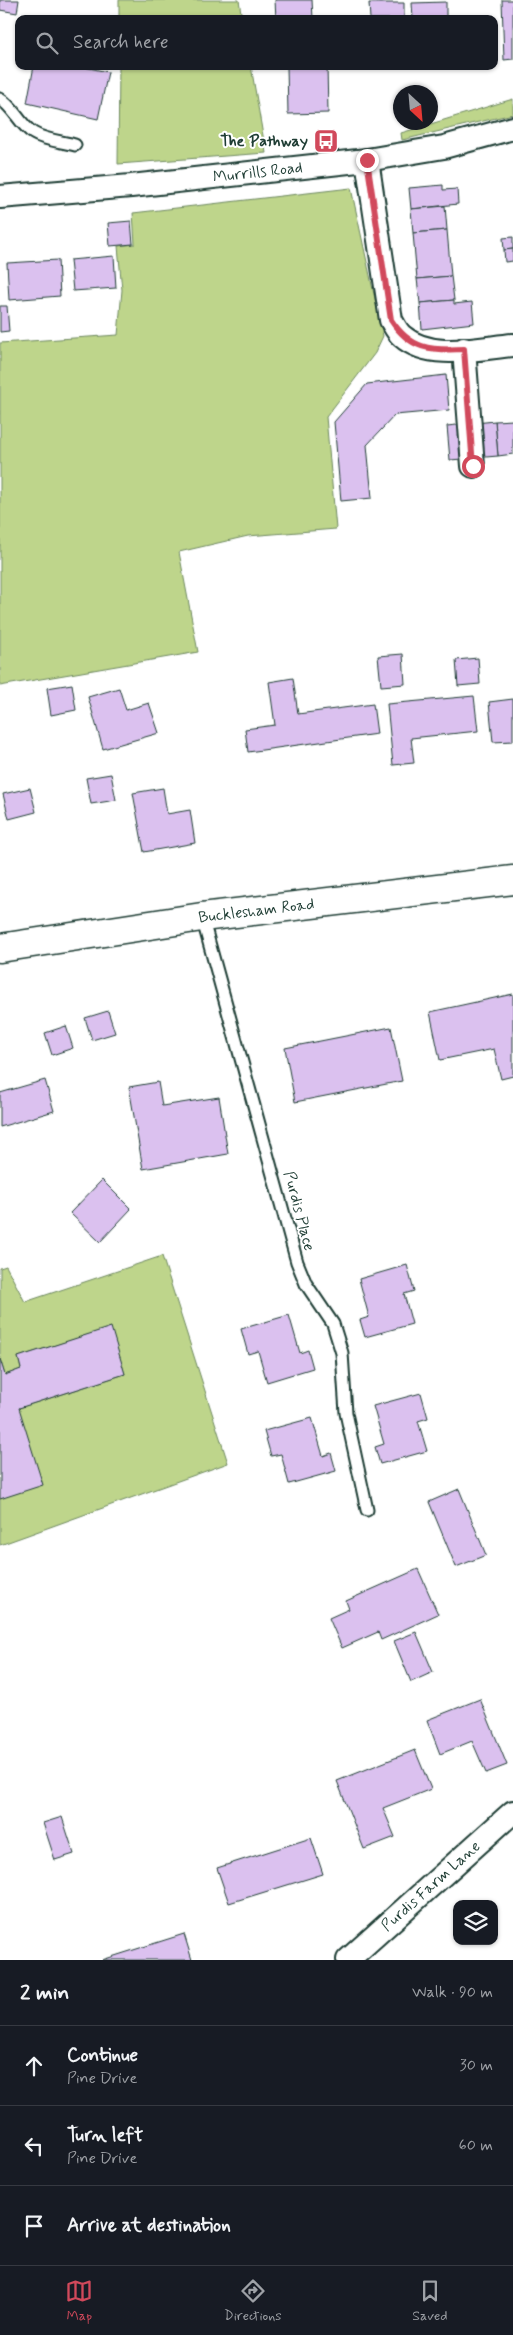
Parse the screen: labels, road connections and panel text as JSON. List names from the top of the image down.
{
  "streets": {
    "street": ["Murrills Road", "Bucklesham Road", "Purdis Farm Lane"],
    "lane": ["Purdis Place"]
  },
  "crossings": [
    ["Bucklesham Road", "Purdis Place"]
  ],
  "places": {
    "bus stop": ["The Pathway"]
  },
  "north": "bottom right",
  "page": {
    "search": "Search here",
    "heading": ["2 min", "Walk · 90 m"],
    "list": [
      ["Continue", "Pine Drive", "30 m"],
      ["Turn left", "Pine Drive", "60 m"],
      "Arrive at destination"
    ],
    "nav": ["Map", "Directions", "Saved"]
  }
}
